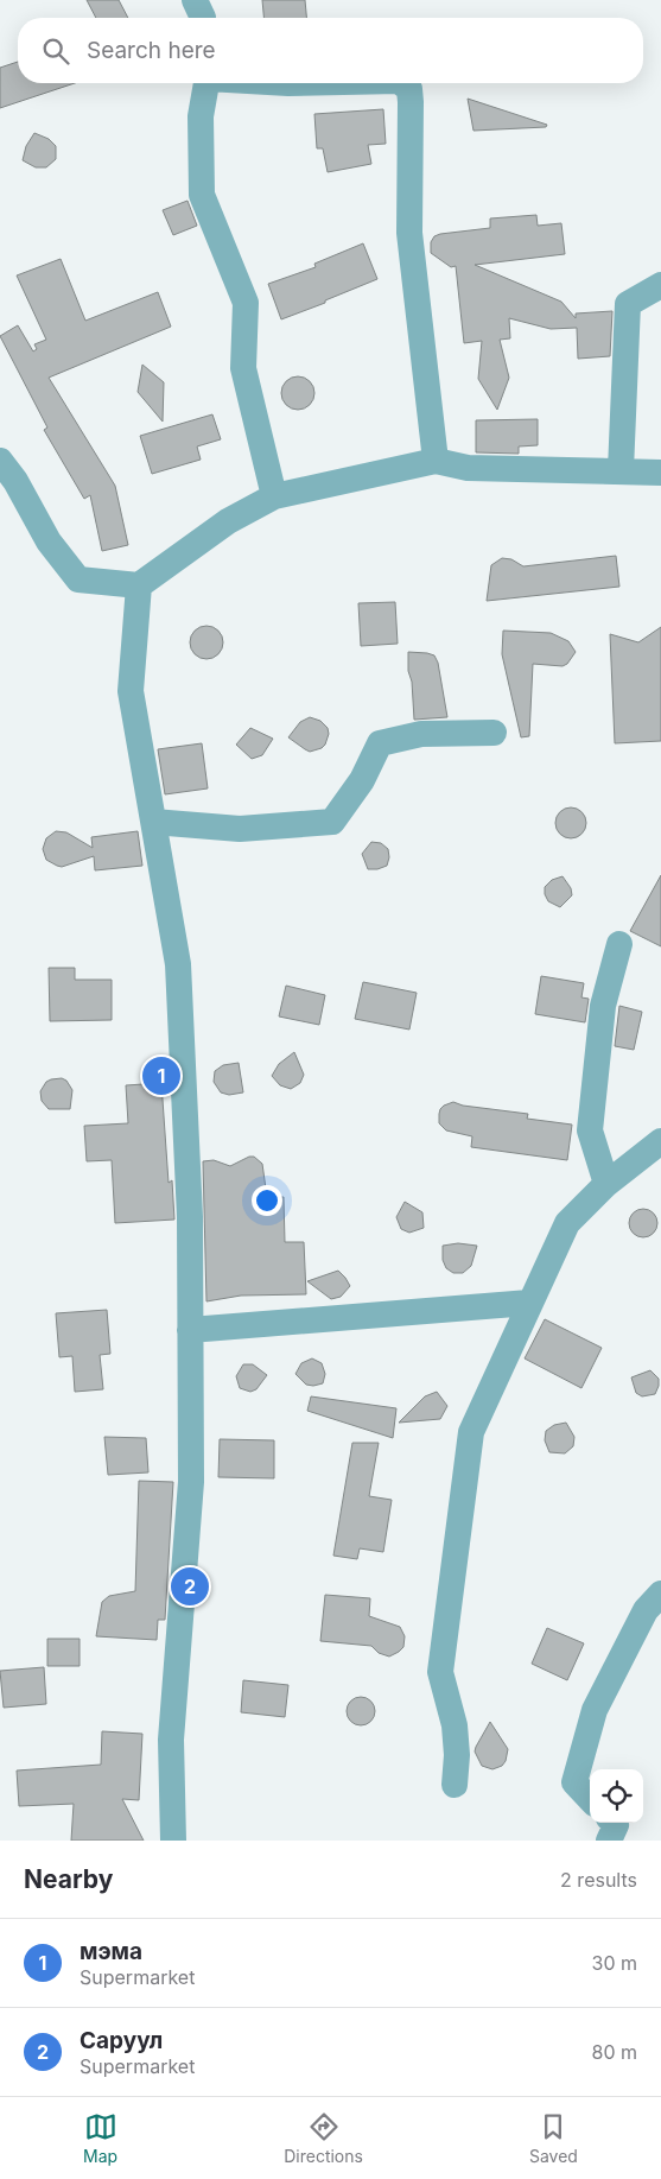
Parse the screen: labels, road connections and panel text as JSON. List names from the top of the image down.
{
  "page": {
    "search": "Search here",
    "pins": ["1", "2"],
    "heading": ["Nearby", "2 results"],
    "list": [
      {
        "mark": "1",
        "name": "мэма",
        "note": "Supermarket",
        "value": "30 m"
      },
      {
        "mark": "2",
        "name": "Саруул",
        "note": "Supermarket",
        "value": "80 m"
      }
    ],
    "nav": ["Map", "Directions", "Saved"]
  }
}
